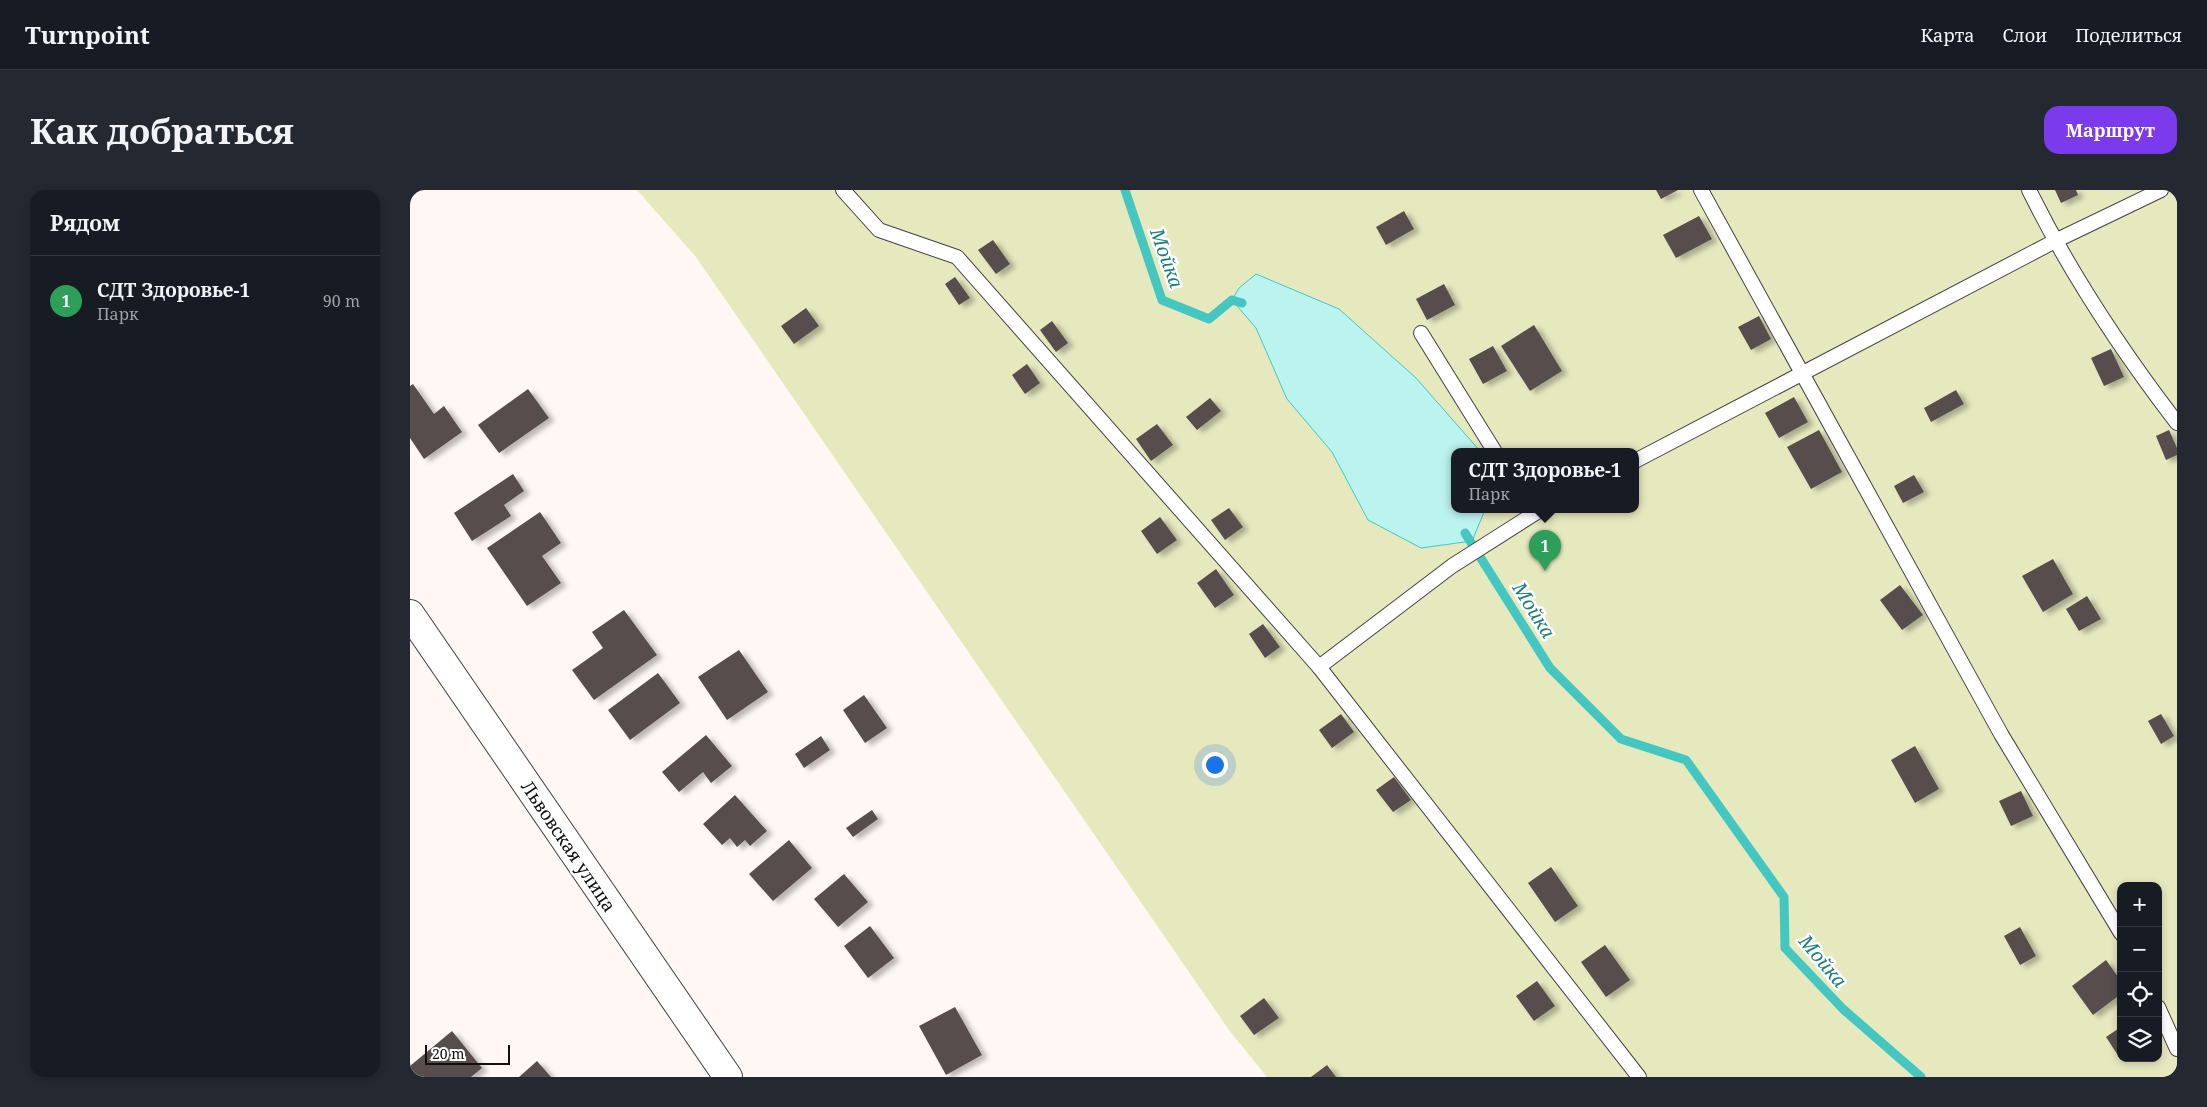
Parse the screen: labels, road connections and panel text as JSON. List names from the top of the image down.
{
  "streets": {
    "street": ["Львовская улица"]
  },
  "water": ["Мойка"],
  "scale_bar": "20 m",
  "page": {
    "header": "Turnpoint",
    "nav": ["Карта", "Слои", "Поделиться"],
    "buttons": "Маршрут",
    "title": "Как добраться",
    "heading": "Рядом",
    "list": [
      {
        "mark": "1",
        "name": "СДТ Здоровье-1",
        "note": "Парк",
        "value": "90 m"
      }
    ],
    "popup": ["СДТ Здоровье-1", "Парк"],
    "pins": "1",
    "map_buttons": ["+", "−"],
    "scale": "20 m"
  }
}
